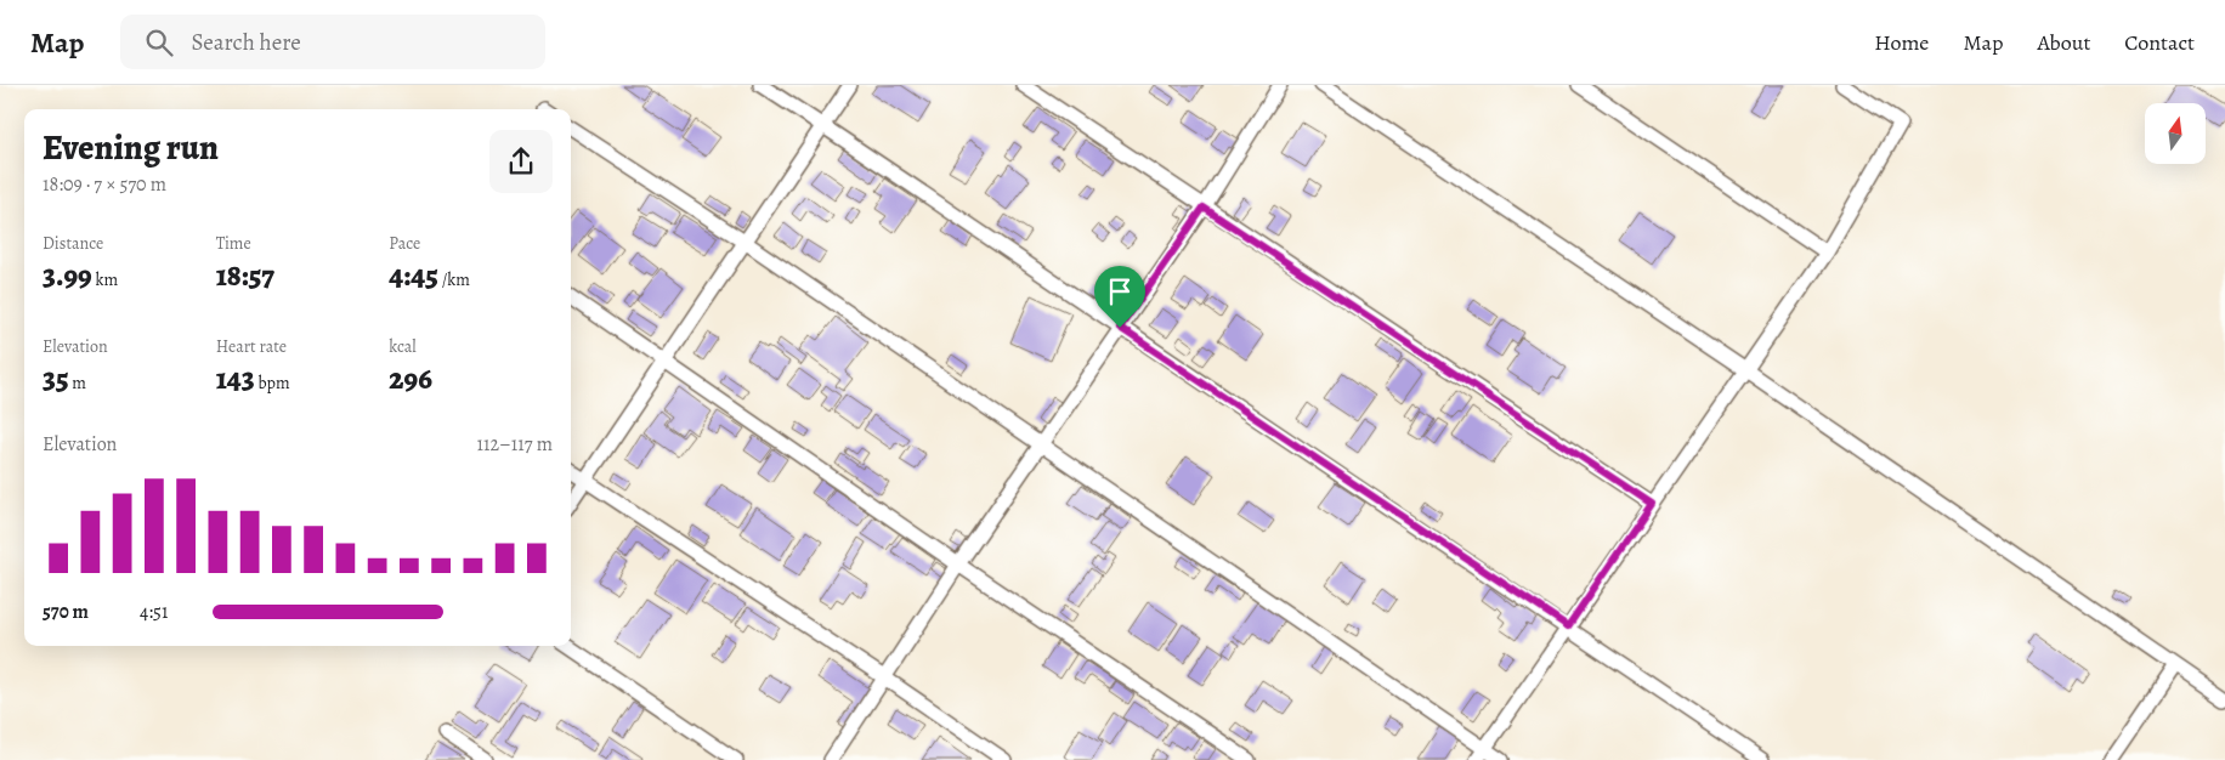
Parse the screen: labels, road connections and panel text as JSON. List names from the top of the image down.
{
  "north": "top",
  "page": {
    "header": "Map",
    "search": "Search here",
    "nav": [
      "Home",
      "Map",
      "About",
      "Contact"
    ],
    "heading": ["Evening run", "18:09 · 7 × 570 m"],
    "stats": [
      ["Distance", "3.99 km"],
      ["Time", "18:57"],
      ["Pace", "4:45 /km"],
      ["Elevation", "35 m"],
      ["Heart rate", "143 bpm"],
      ["kcal", "296"]
    ],
    "chart": ["Elevation", "112–117 m"],
    "list": [
      {
        "name": "570 m",
        "note": "4:51"
      }
    ]
  }
}
